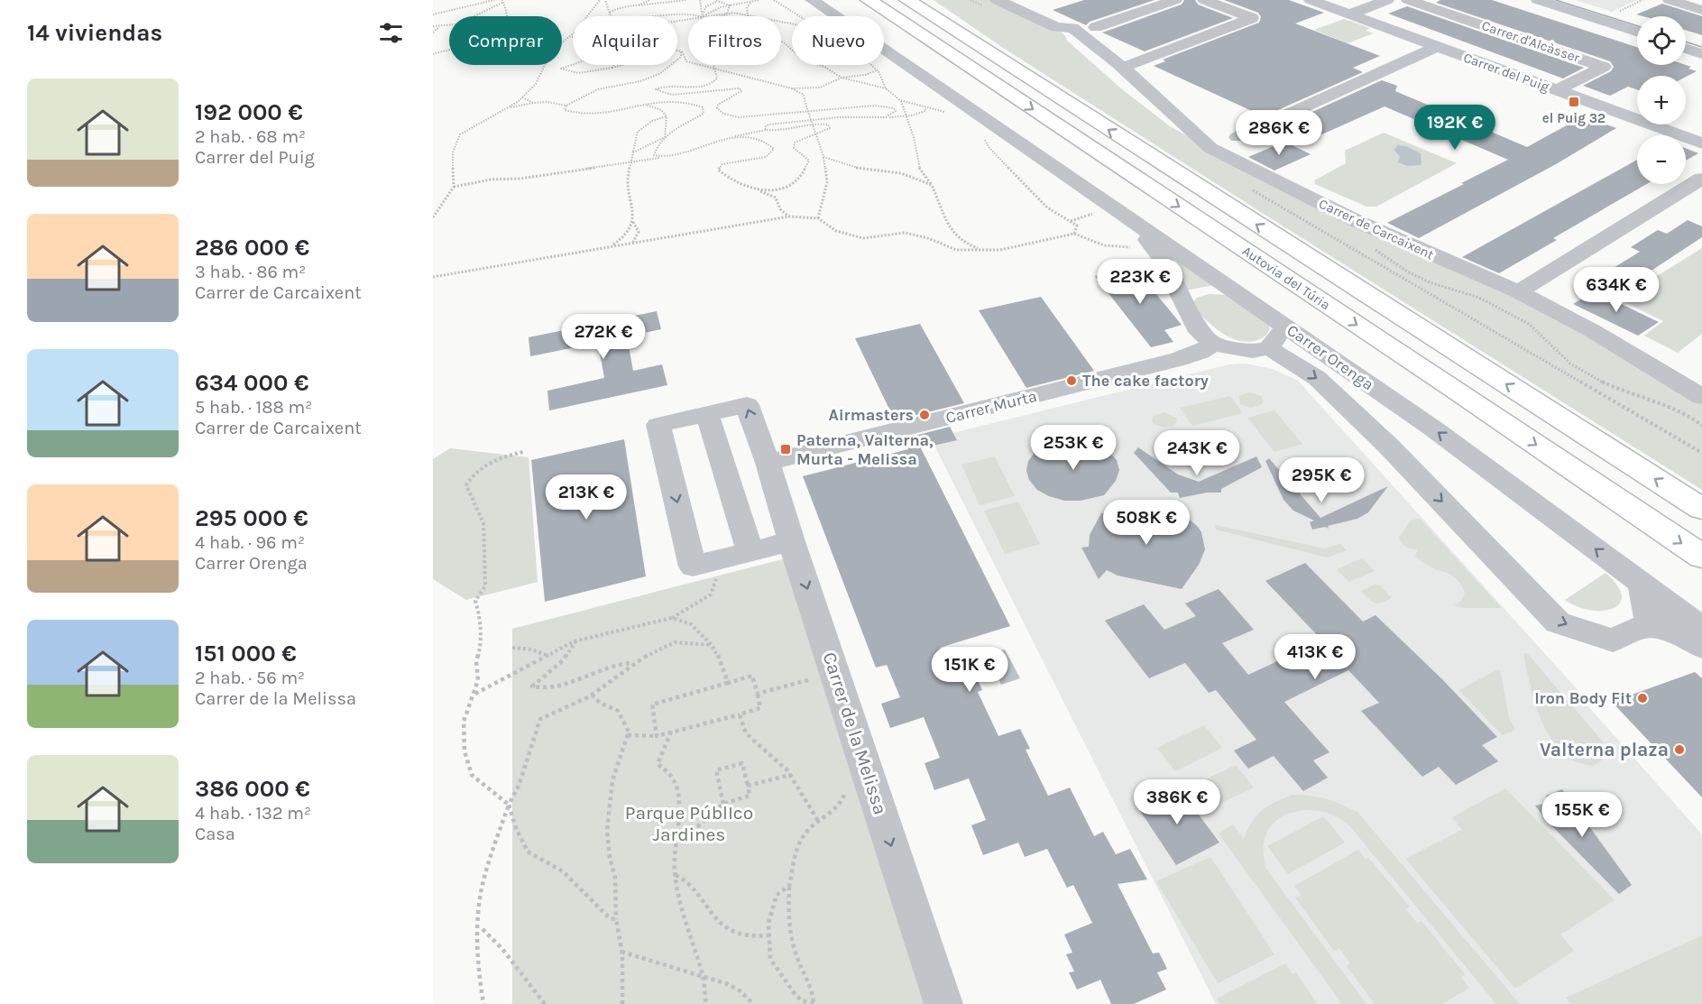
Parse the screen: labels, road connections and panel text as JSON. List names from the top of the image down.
{
  "streets": {
    "highway": ["Autovia del Túria"],
    "street": [
      "Carrer d'Alcàsser",
      "Carrer del Puig",
      "Carrer de Carcaixent",
      "Carrer Orenga",
      "Carrer Murta",
      "Carrer de la Melissa"
    ]
  },
  "crossings": [
    ["Carrer d'Alcàsser", "Carrer del Puig"],
    ["Carrer Murta", "Carrer de la Melissa"]
  ],
  "parks": ["Parque PúblIco Jardines"],
  "places": {
    "transit": ["el Puig 32", "Paterna, Valterna, Murta - Melissa"],
    "other": [
      "The cake factory",
      "Airmasters",
      "Iron Body Fit",
      "Valterna plaza"
    ]
  },
  "page": {
    "heading": "14 viviendas",
    "map_buttons": ["+", "−"],
    "chip": [
      "Comprar",
      "Alquilar",
      "Filtros",
      "Nuevo"
    ],
    "list": [
      {
        "name": "192 000 €",
        "note": "2 hab. · 68 m² · Carrer del Puig"
      },
      {
        "name": "286 000 €",
        "note": "3 hab. · 86 m² · Carrer de Carcaixent"
      },
      {
        "name": "634 000 €",
        "note": "5 hab. · 188 m² · Carrer de Carcaixent"
      },
      {
        "name": "295 000 €",
        "note": "4 hab. · 96 m² · Carrer Orenga"
      },
      {
        "name": "151 000 €",
        "note": "2 hab. · 56 m² · Carrer de la Melissa"
      },
      {
        "name": "386 000 €",
        "note": "4 hab. · 132 m² · Casa"
      }
    ],
    "price": [
      "192K €",
      "286K €",
      "223K €",
      "634K €",
      "272K €",
      "253K €",
      "243K €",
      "295K €",
      "213K €",
      "508K €",
      "413K €",
      "151K €",
      "386K €",
      "155K €"
    ]
  }
}
